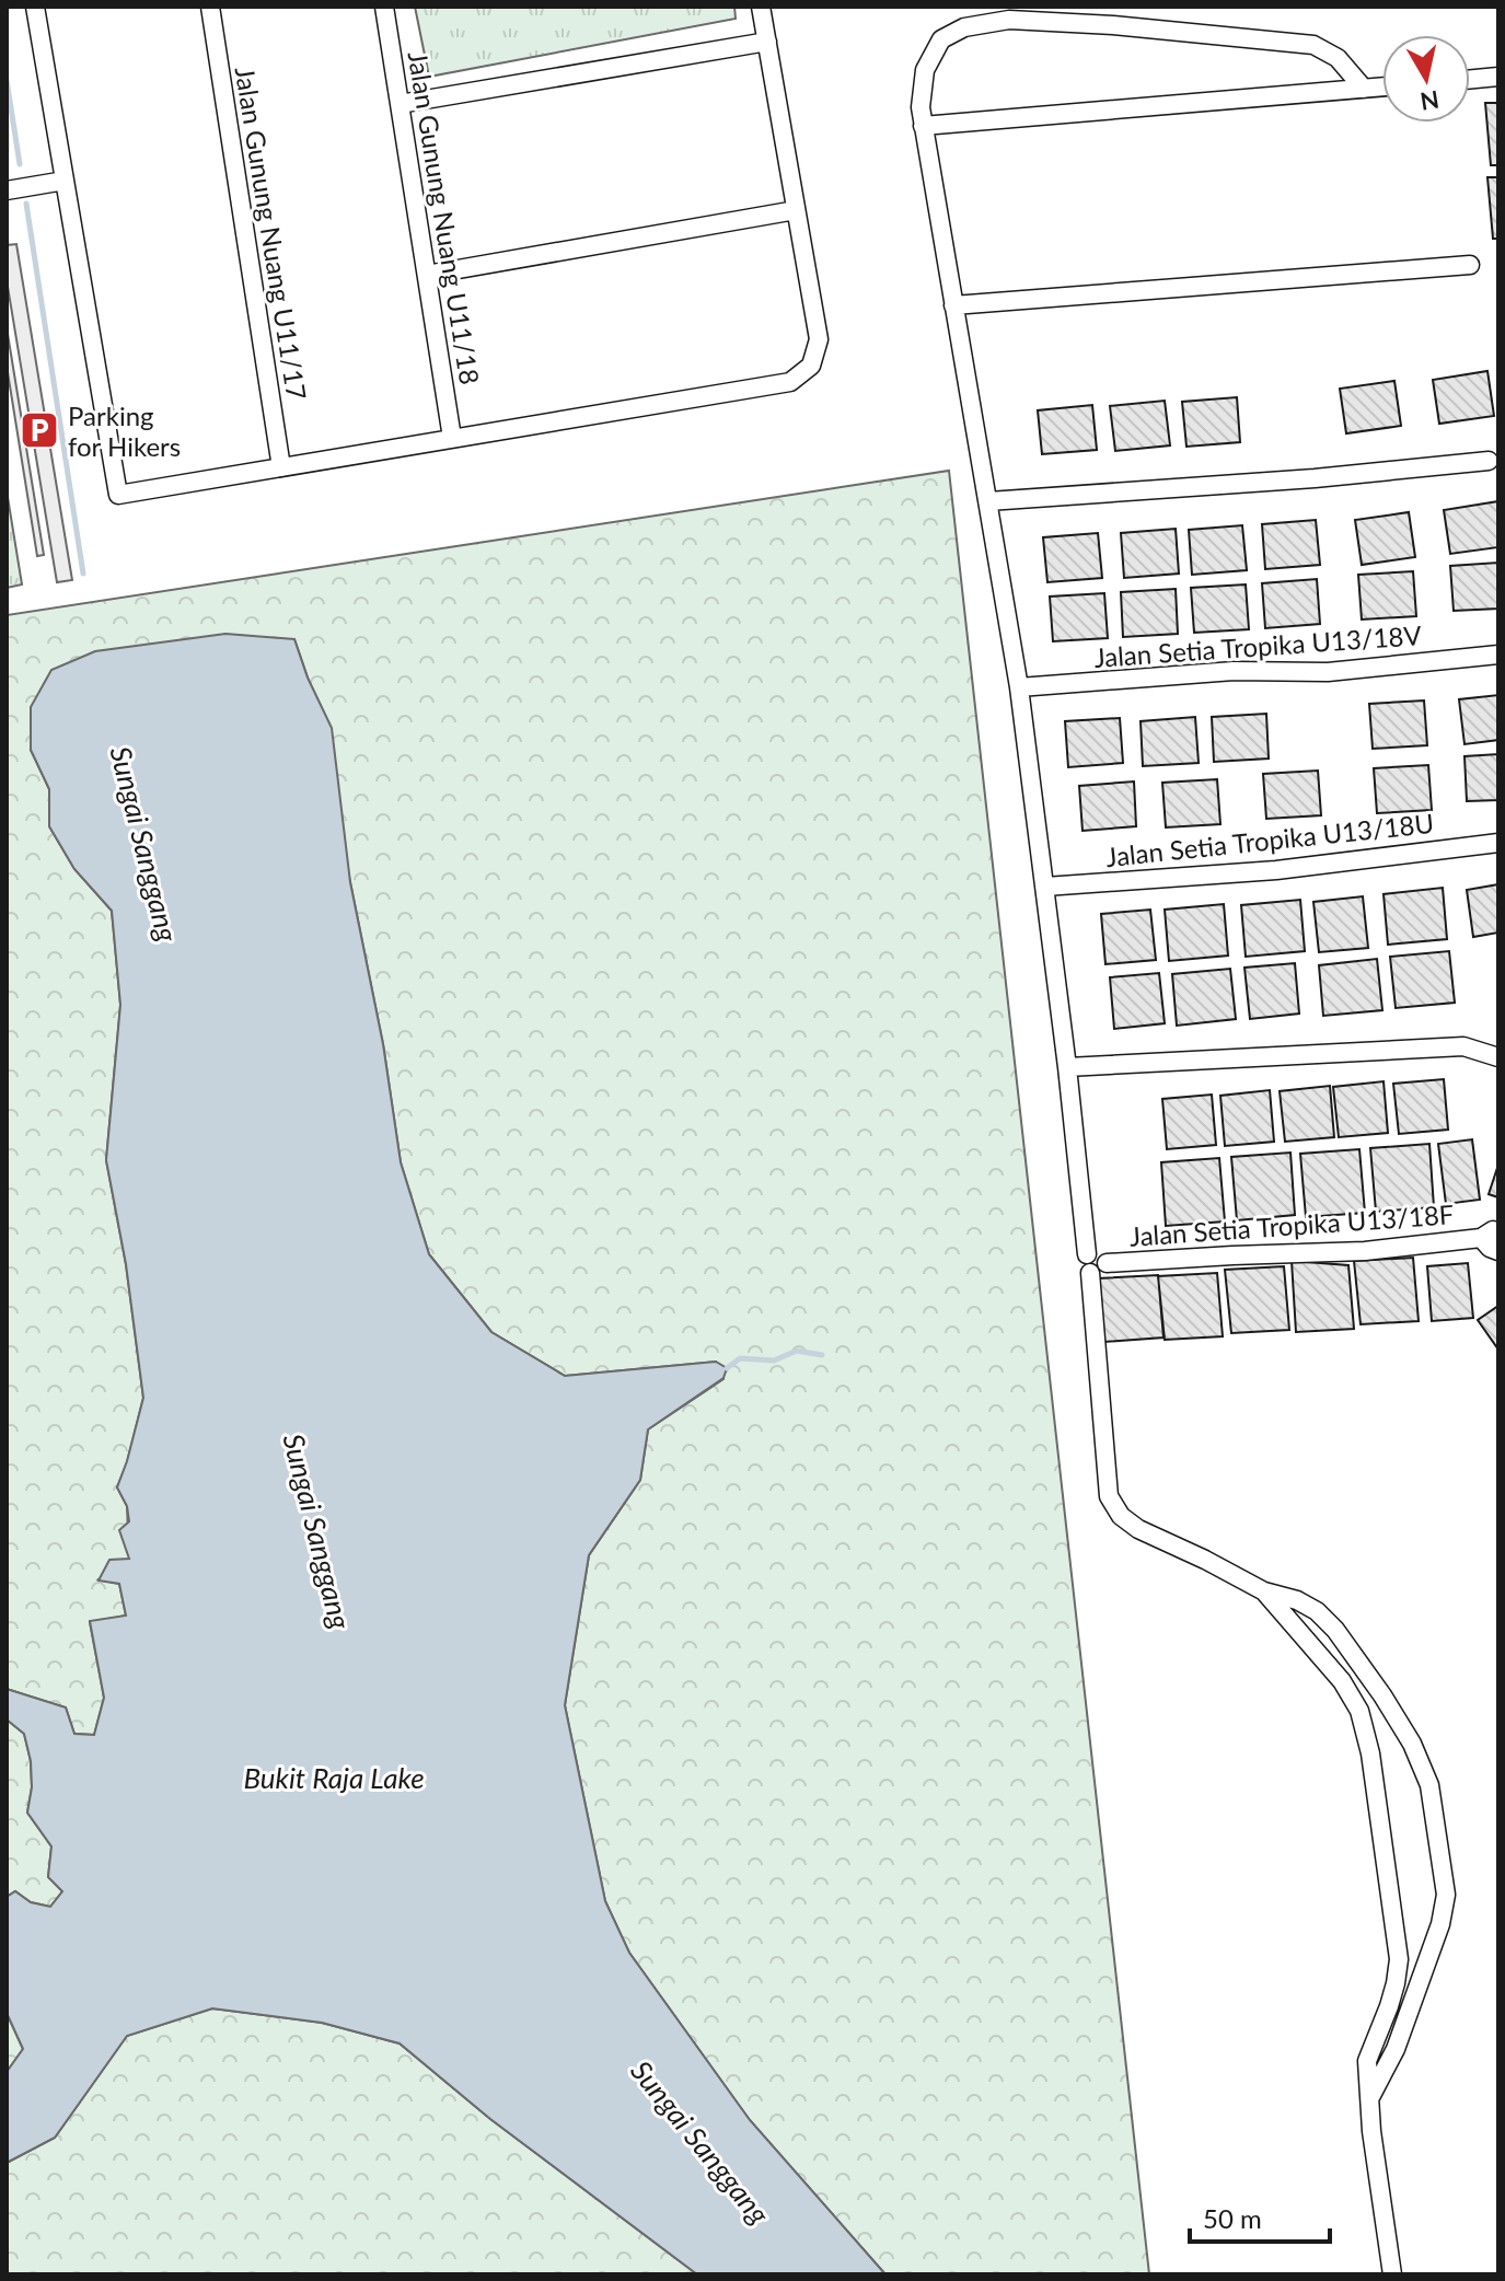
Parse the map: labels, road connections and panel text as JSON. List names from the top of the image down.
{
  "streets": {
    "street": [
      "Jalan Gunung Nuang U11/18",
      "Jalan Gunung Nuang U11/17",
      "Jalan Setia Tropika U13/18V",
      "Jalan Setia Tropika U13/18U",
      "Jalan Setia Tropika U13/18F"
    ]
  },
  "water": ["Sungai Sanggang", "Bukit Raja Lake"],
  "places": {
    "parking": ["Parking for Hikers"]
  },
  "scale_bar": "50 m",
  "north": "bottom"
}
